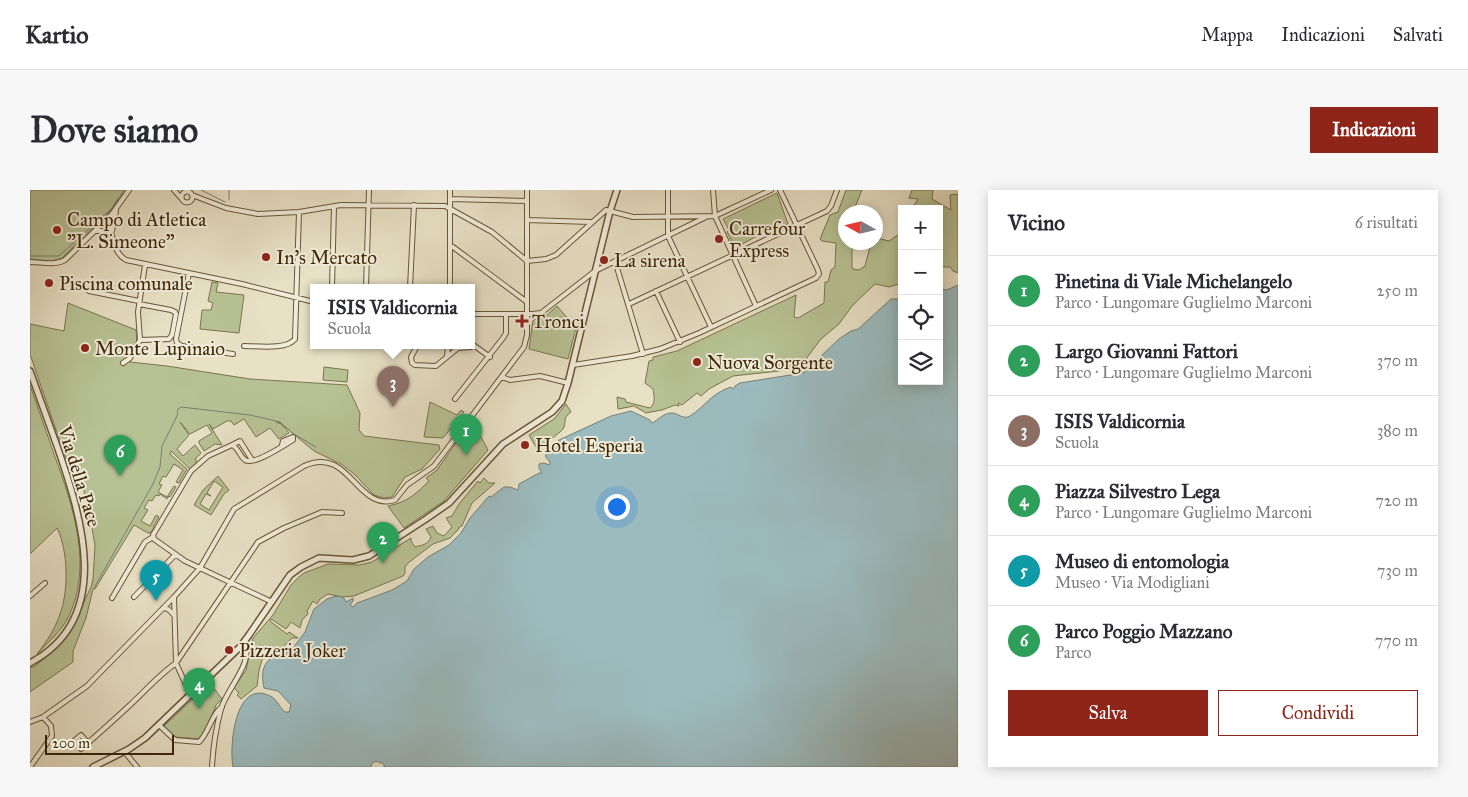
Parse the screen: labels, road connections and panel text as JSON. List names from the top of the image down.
{
  "streets": {
    "street": ["Via della Pace"]
  },
  "places": {
    "other": [
      "Campo di Atletica \"L. Simeone\"",
      "Carrefour Express",
      "In's Mercato",
      "La sirena",
      "Piscina comunale",
      "Monte Lupinaio",
      "Nuova Sorgente",
      "Hotel Esperia",
      "Pizzeria Joker"
    ],
    "health": ["Tronci"]
  },
  "scale_bar": "200 m",
  "north": "left",
  "page": {
    "header": "Kartio",
    "nav": ["Mappa", "Indicazioni", "Salvati"],
    "buttons": [
      "Indicazioni",
      ["Salva", "Condividi"]
    ],
    "title": "Dove siamo",
    "heading": ["Vicino", "6 risultati"],
    "map_buttons": ["+", "−"],
    "list": [
      {
        "mark": "1",
        "name": "Pinetina di Viale Michelangelo",
        "note": "Parco · Lungomare Guglielmo Marconi",
        "value": "250 m"
      },
      {
        "mark": "2",
        "name": "Largo Giovanni Fattori",
        "note": "Parco · Lungomare Guglielmo Marconi",
        "value": "370 m"
      },
      {
        "mark": "3",
        "name": "ISIS Valdicornia",
        "note": "Scuola",
        "value": "380 m"
      },
      {
        "mark": "4",
        "name": "Piazza Silvestro Lega",
        "note": "Parco · Lungomare Guglielmo Marconi",
        "value": "720 m"
      },
      {
        "mark": "5",
        "name": "Museo di entomologia",
        "note": "Museo · Via Modigliani",
        "value": "730 m"
      },
      {
        "mark": "6",
        "name": "Parco Poggio Mazzano",
        "note": "Parco",
        "value": "770 m"
      }
    ],
    "popup": ["ISIS Valdicornia", "Scuola"],
    "pins": [
      "3",
      "1",
      "6",
      "2",
      "5",
      "4"
    ],
    "scale": "200 m"
  }
}
